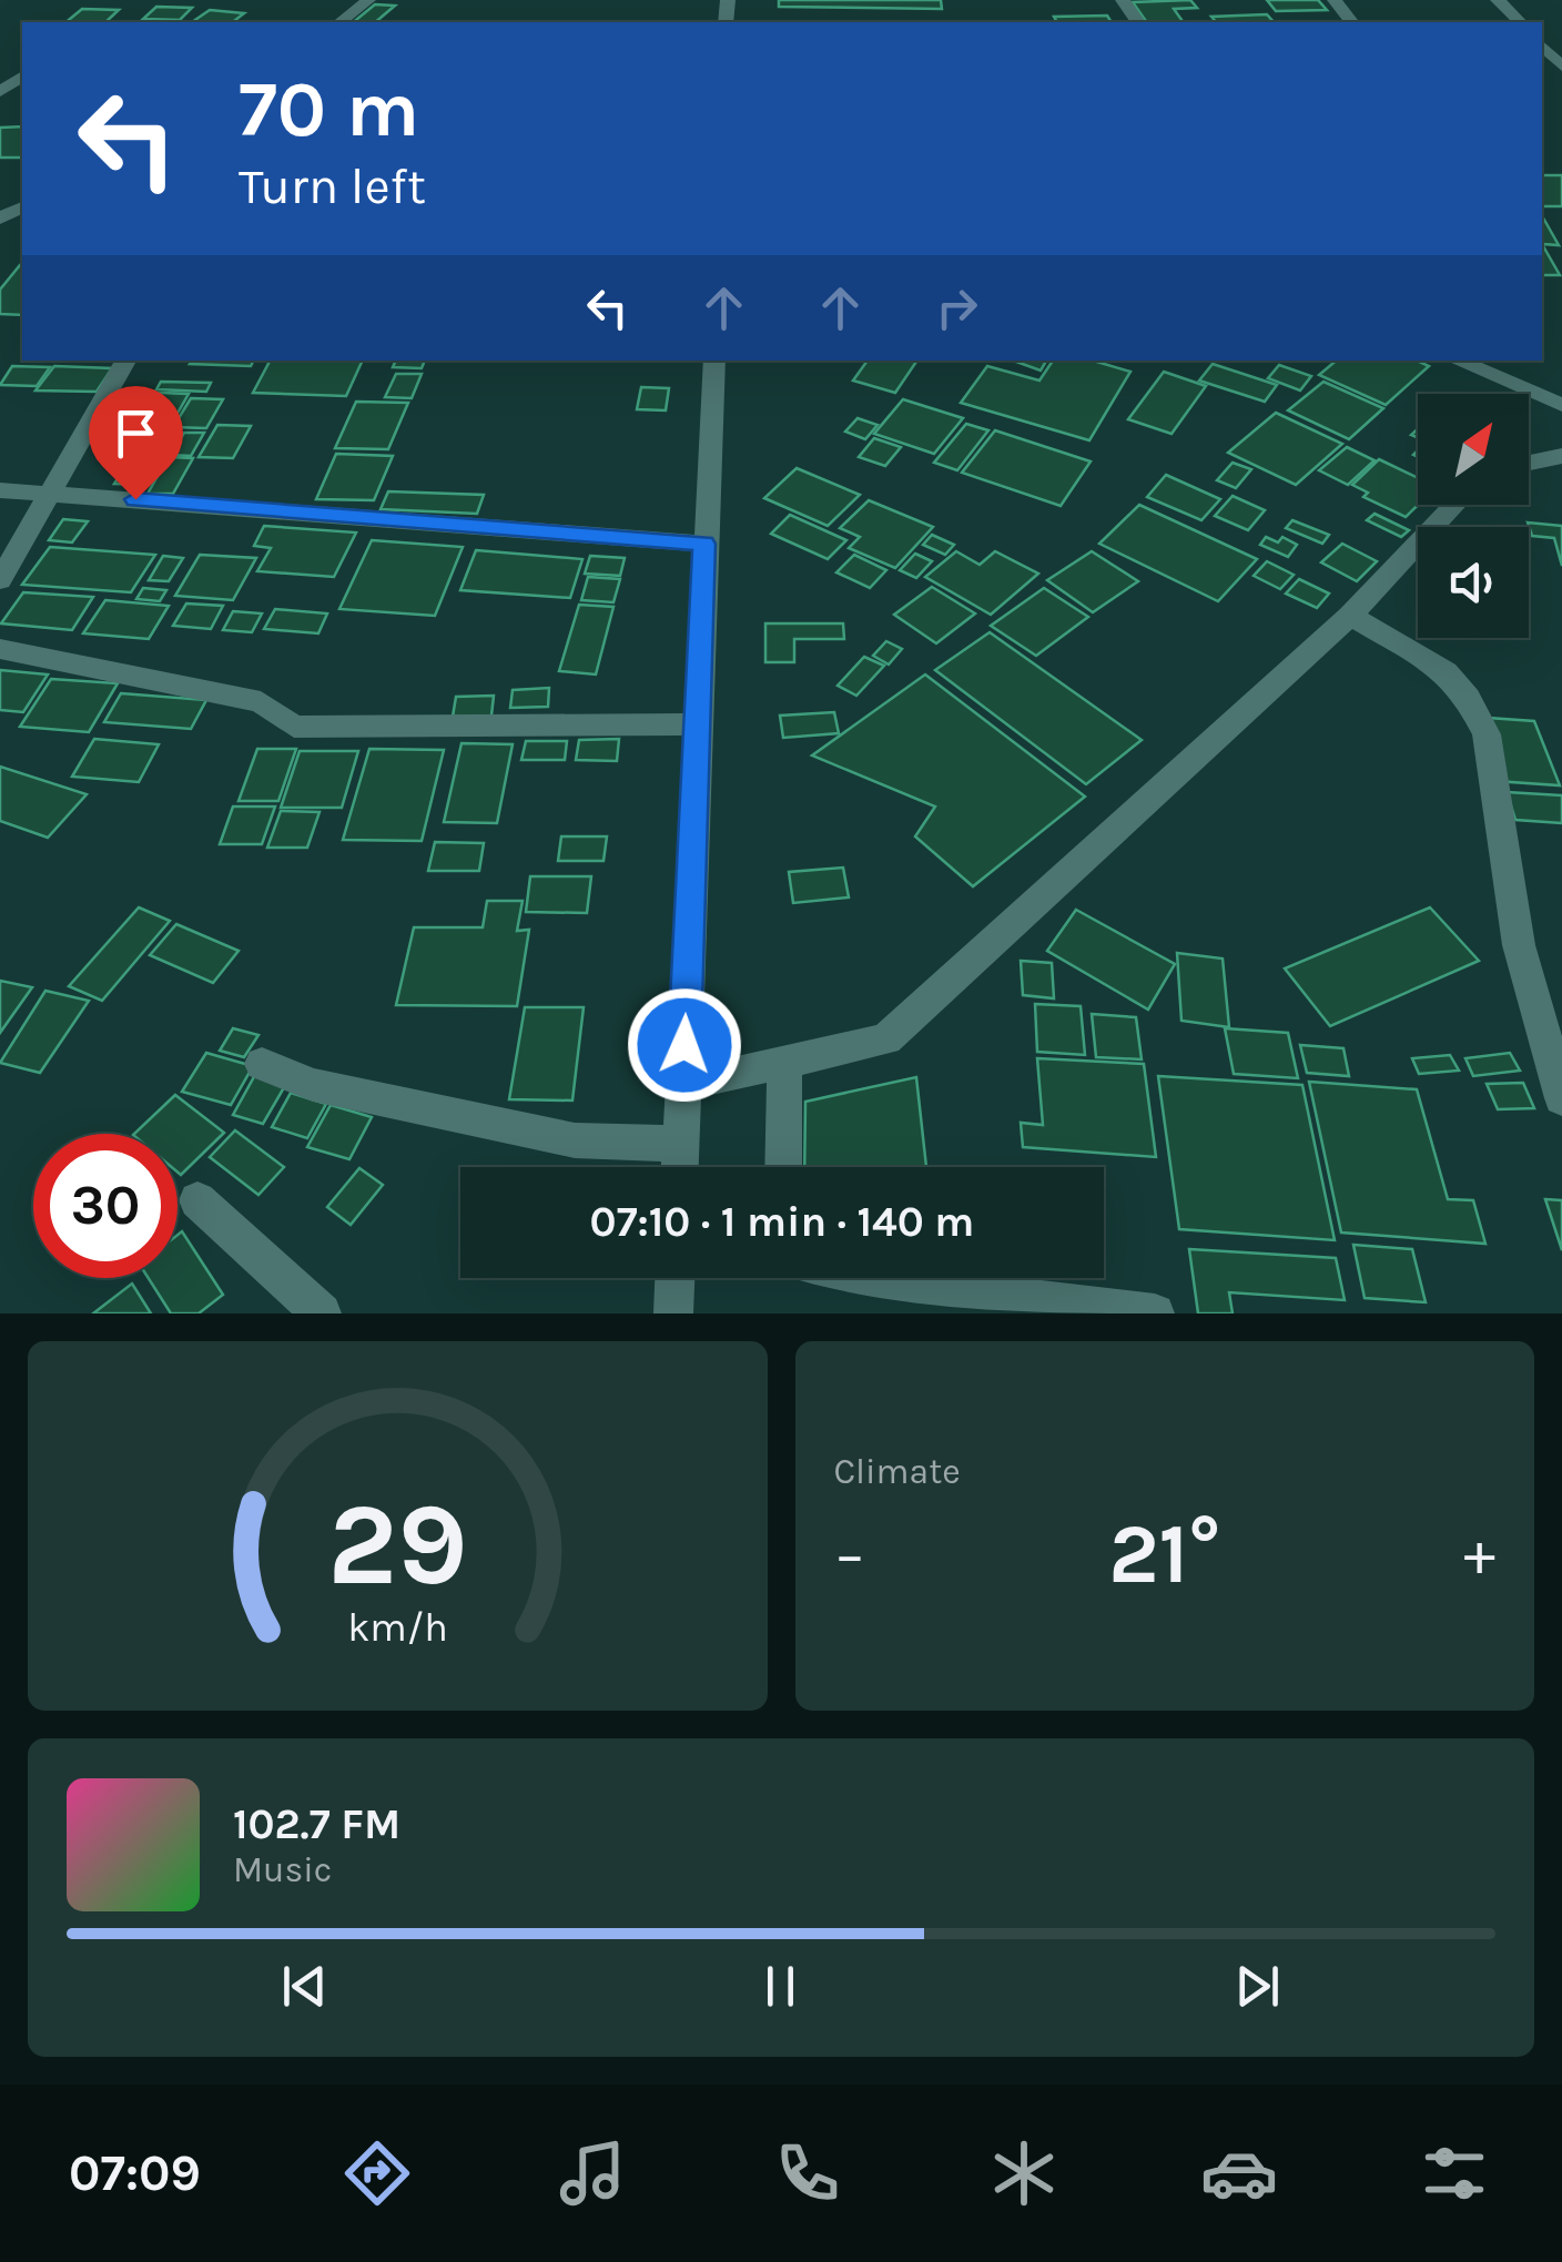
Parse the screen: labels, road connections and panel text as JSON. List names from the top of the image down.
{
  "north": "top right",
  "page": {
    "turn": ["70 m", "Turn left"],
    "limit": "30",
    "trip": "07:10 · 1 min · 140 m",
    "tile": "Climate",
    "heat": ["−", "21°", "+"],
    "song": ["102.7 FM", "Music"],
    "tabs": "07:09",
    "gauge": ["29", "km/h"]
  }
}
